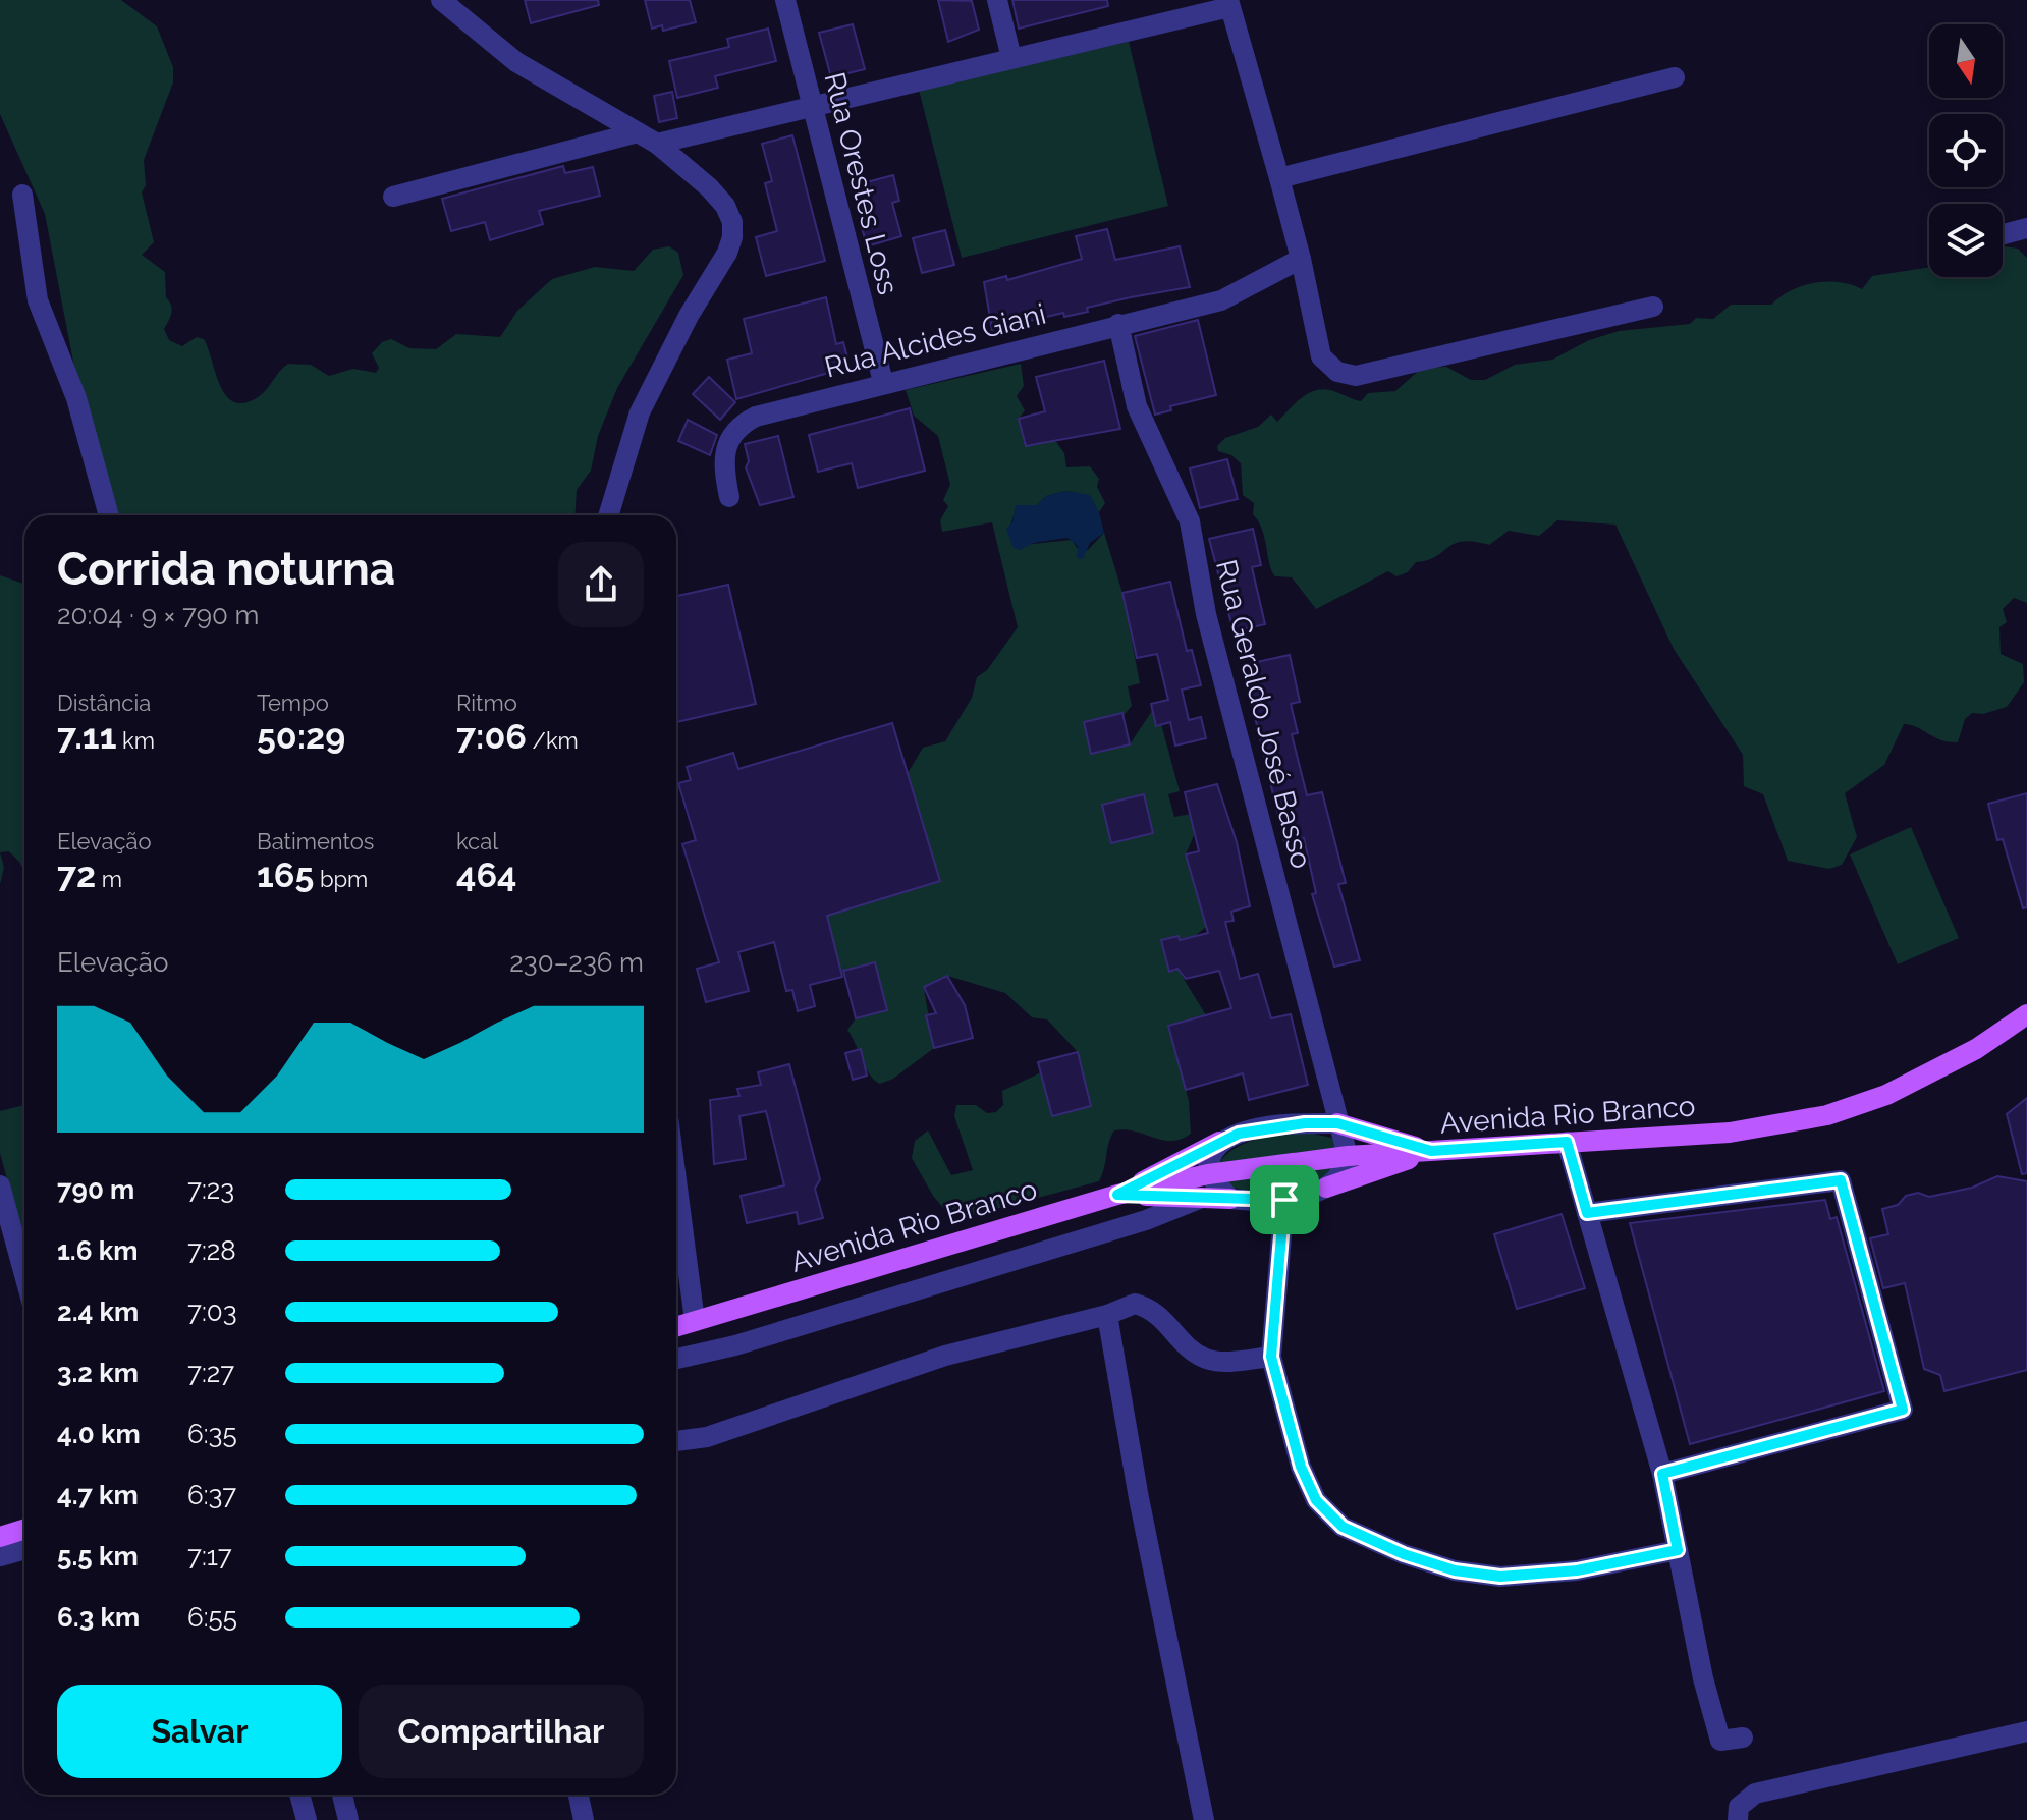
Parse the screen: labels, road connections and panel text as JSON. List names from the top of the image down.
{
  "streets": {
    "main road": ["Avenida Rio Branco"],
    "street": ["Rua Orestes Loss", "Rua Alcides Giani", "Rua Geraldo José Basso"]
  },
  "crossings": [
    ["Rua Orestes Loss", "Rua Alcides Giani"],
    ["Rua Alcides Giani", "Rua Geraldo José Basso"],
    ["Rua Geraldo José Basso", "Avenida Rio Branco"]
  ],
  "north": "bottom",
  "page": {
    "heading": ["Corrida noturna", "20:04 · 9 × 790 m"],
    "stats": [
      ["Distância", "7.11 km"],
      ["Tempo", "50:29"],
      ["Ritmo", "7:06 /km"],
      ["Elevação", "72 m"],
      ["Batimentos", "165 bpm"],
      ["kcal", "464"]
    ],
    "chart": ["Elevação", "230–236 m"],
    "list": [
      {
        "name": "790 m",
        "note": "7:23"
      },
      {
        "name": "1.6 km",
        "note": "7:28"
      },
      {
        "name": "2.4 km",
        "note": "7:03"
      },
      {
        "name": "3.2 km",
        "note": "7:27"
      },
      {
        "name": "4.0 km",
        "note": "6:35"
      },
      {
        "name": "4.7 km",
        "note": "6:37"
      },
      {
        "name": "5.5 km",
        "note": "7:17"
      },
      {
        "name": "6.3 km",
        "note": "6:55"
      }
    ],
    "buttons": ["Salvar", "Compartilhar"]
  }
}
